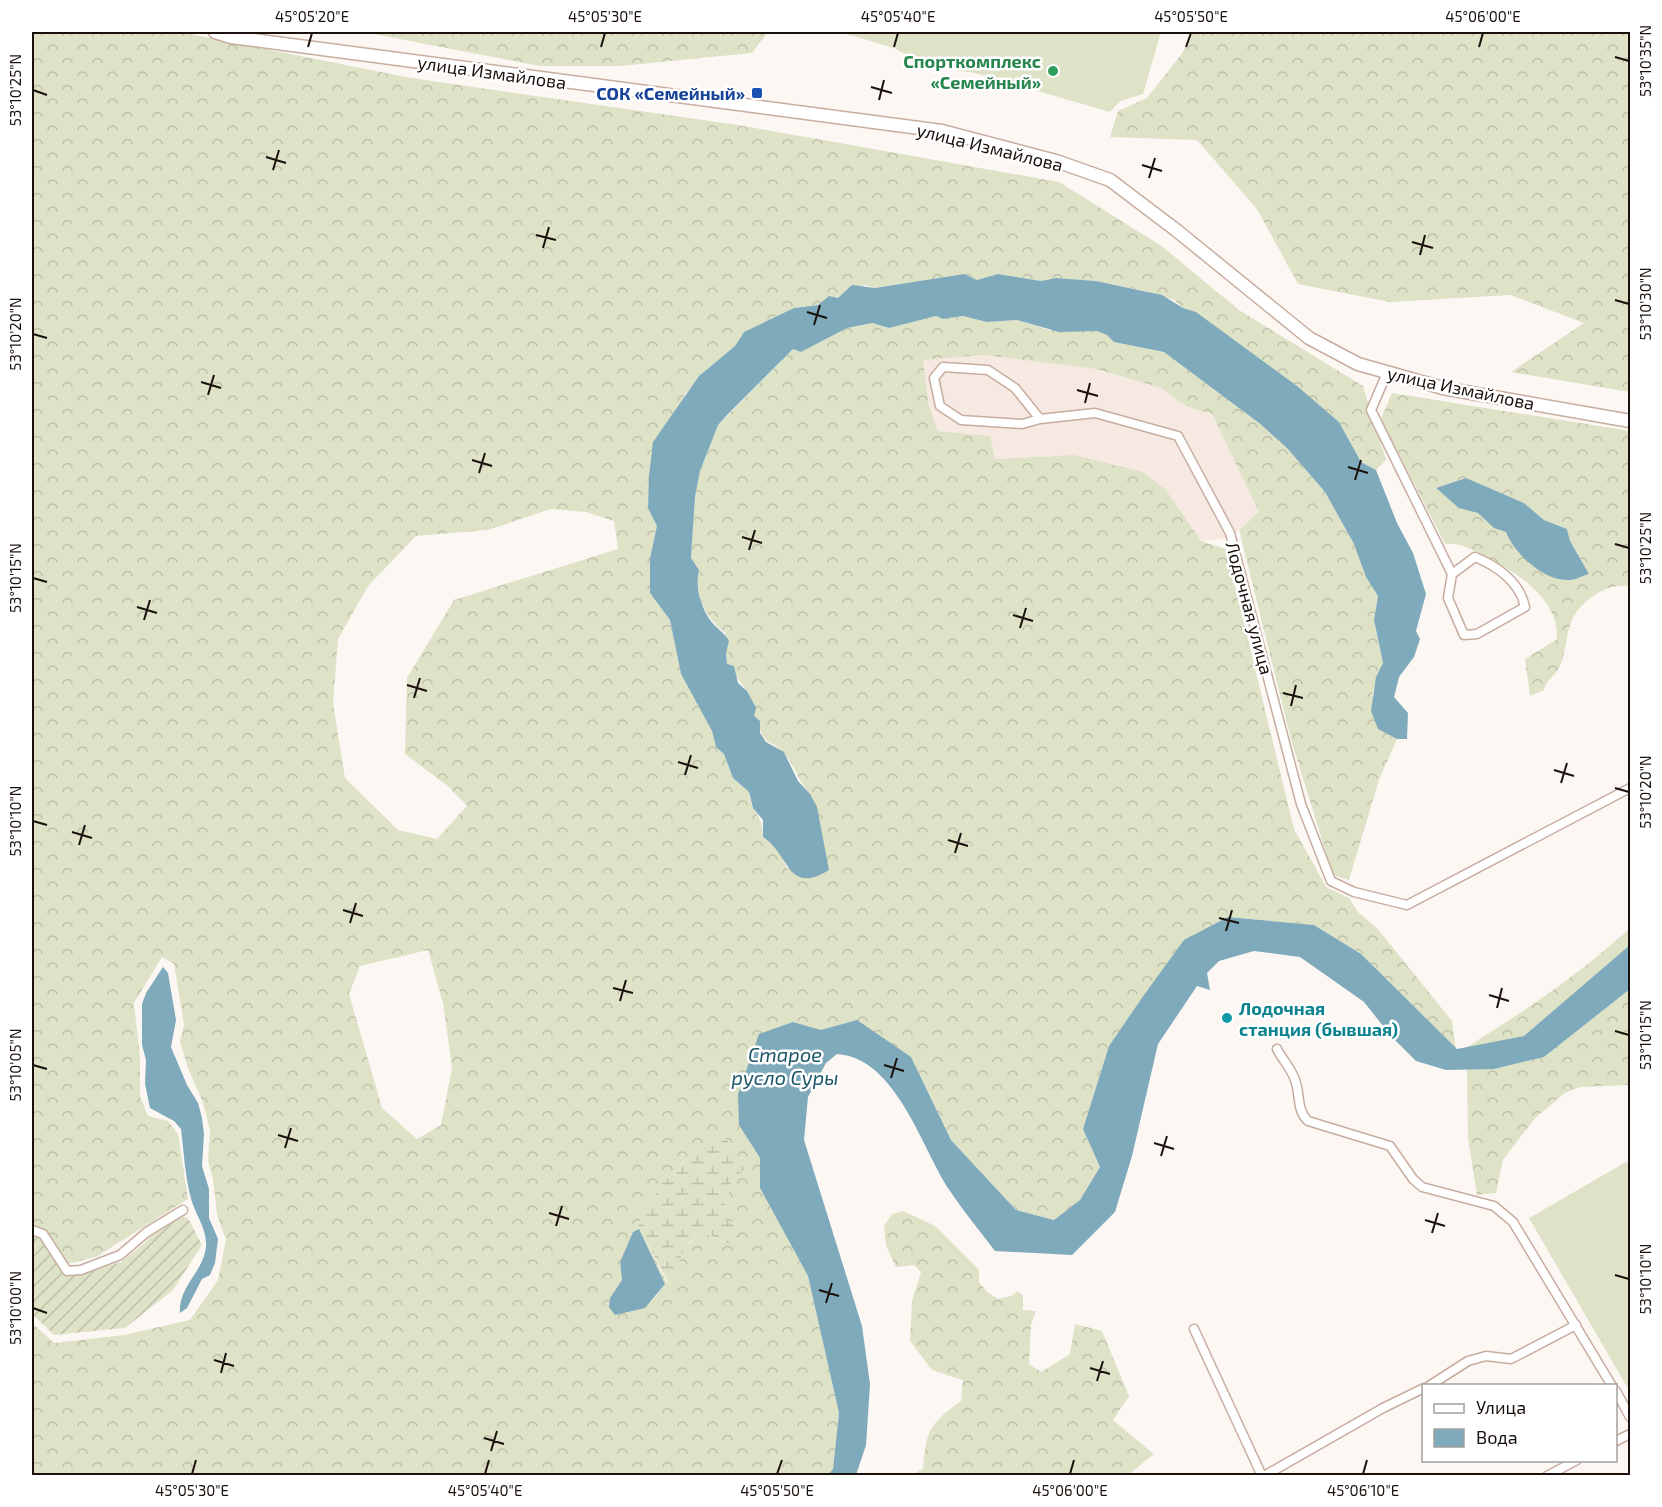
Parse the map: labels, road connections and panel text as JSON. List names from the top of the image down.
{
  "streets": {
    "main road": ["улица Измайлова"],
    "street": ["Лодочная улица"]
  },
  "water": ["Старое русло Суры"],
  "places": {
    "other": ["Спорткомплекс «Семейный»", "Лодочная станция (бывшая)"],
    "transit": ["СОК «Семейный»"]
  },
  "legend": ["Улица", "Вода"],
  "coordinates": [
    "45°05'20\"E",
    "45°05'30\"E",
    "45°05'40\"E",
    "45°05'50\"E",
    "45°06'00\"E",
    "53°10'35\"N",
    "53°10'25\"N",
    "53°10'30\"N",
    "53°10'20\"N",
    "53°10'15\"N",
    "53°10'10\"N",
    "53°10'05\"N",
    "53°10'00\"N",
    "45°06'10\"E"
  ]
}
